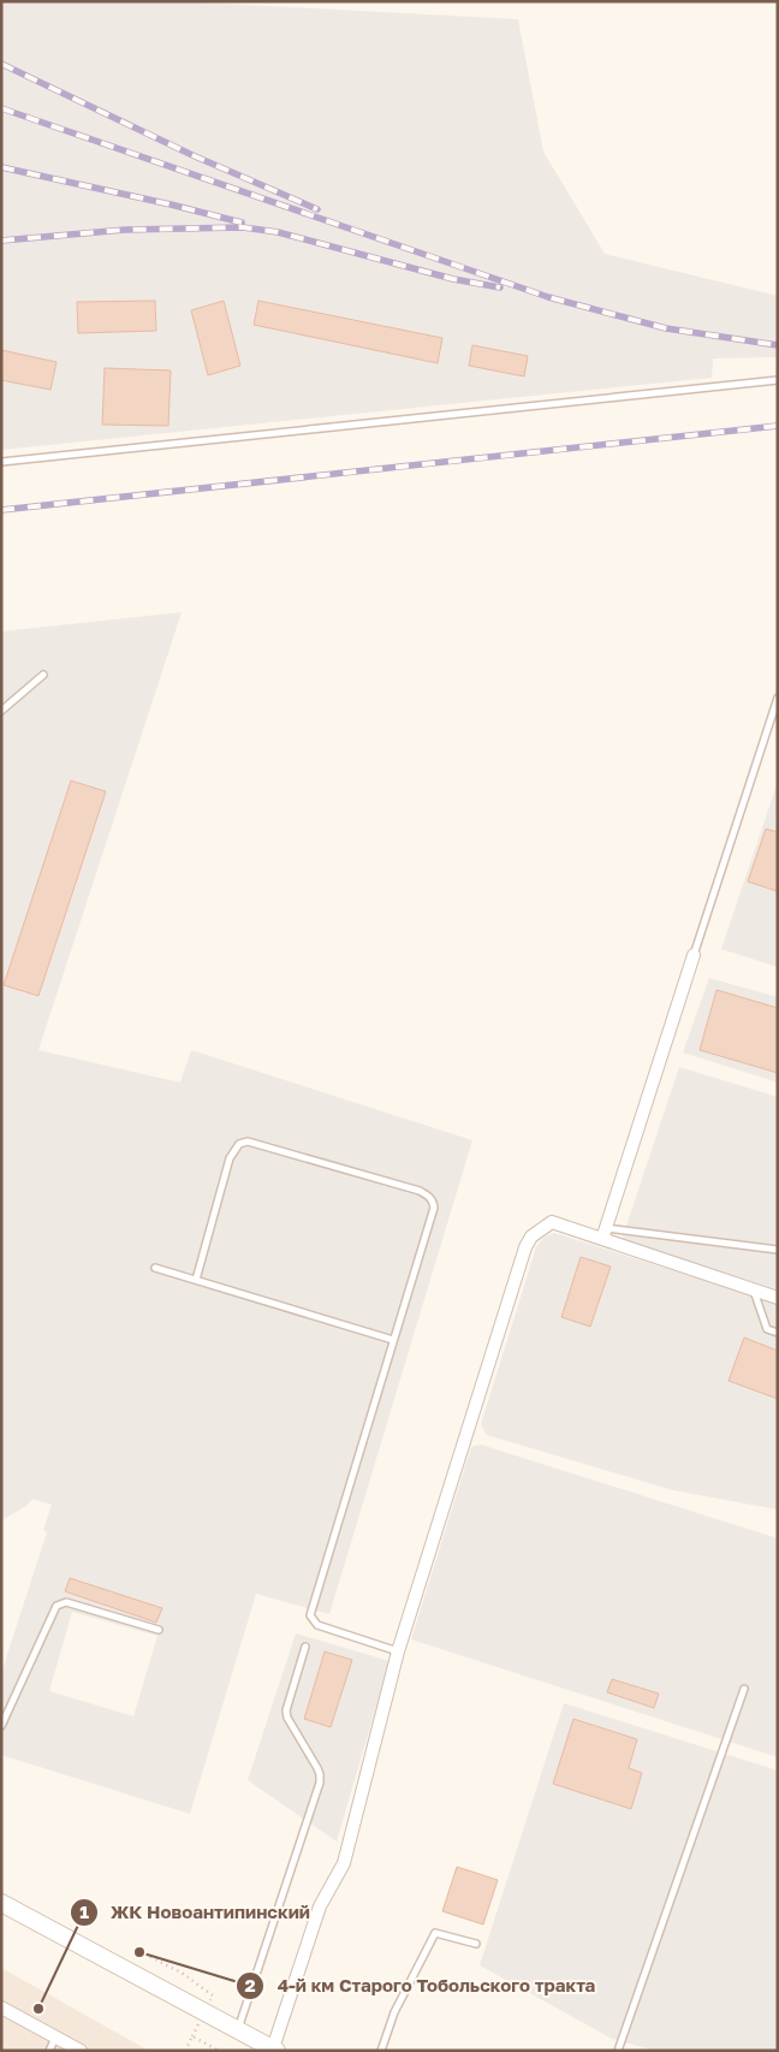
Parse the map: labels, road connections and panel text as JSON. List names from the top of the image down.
{
  "places": ["4-й км Старого Тобольского тракта", "ЖК Новоантипинский"]
}
